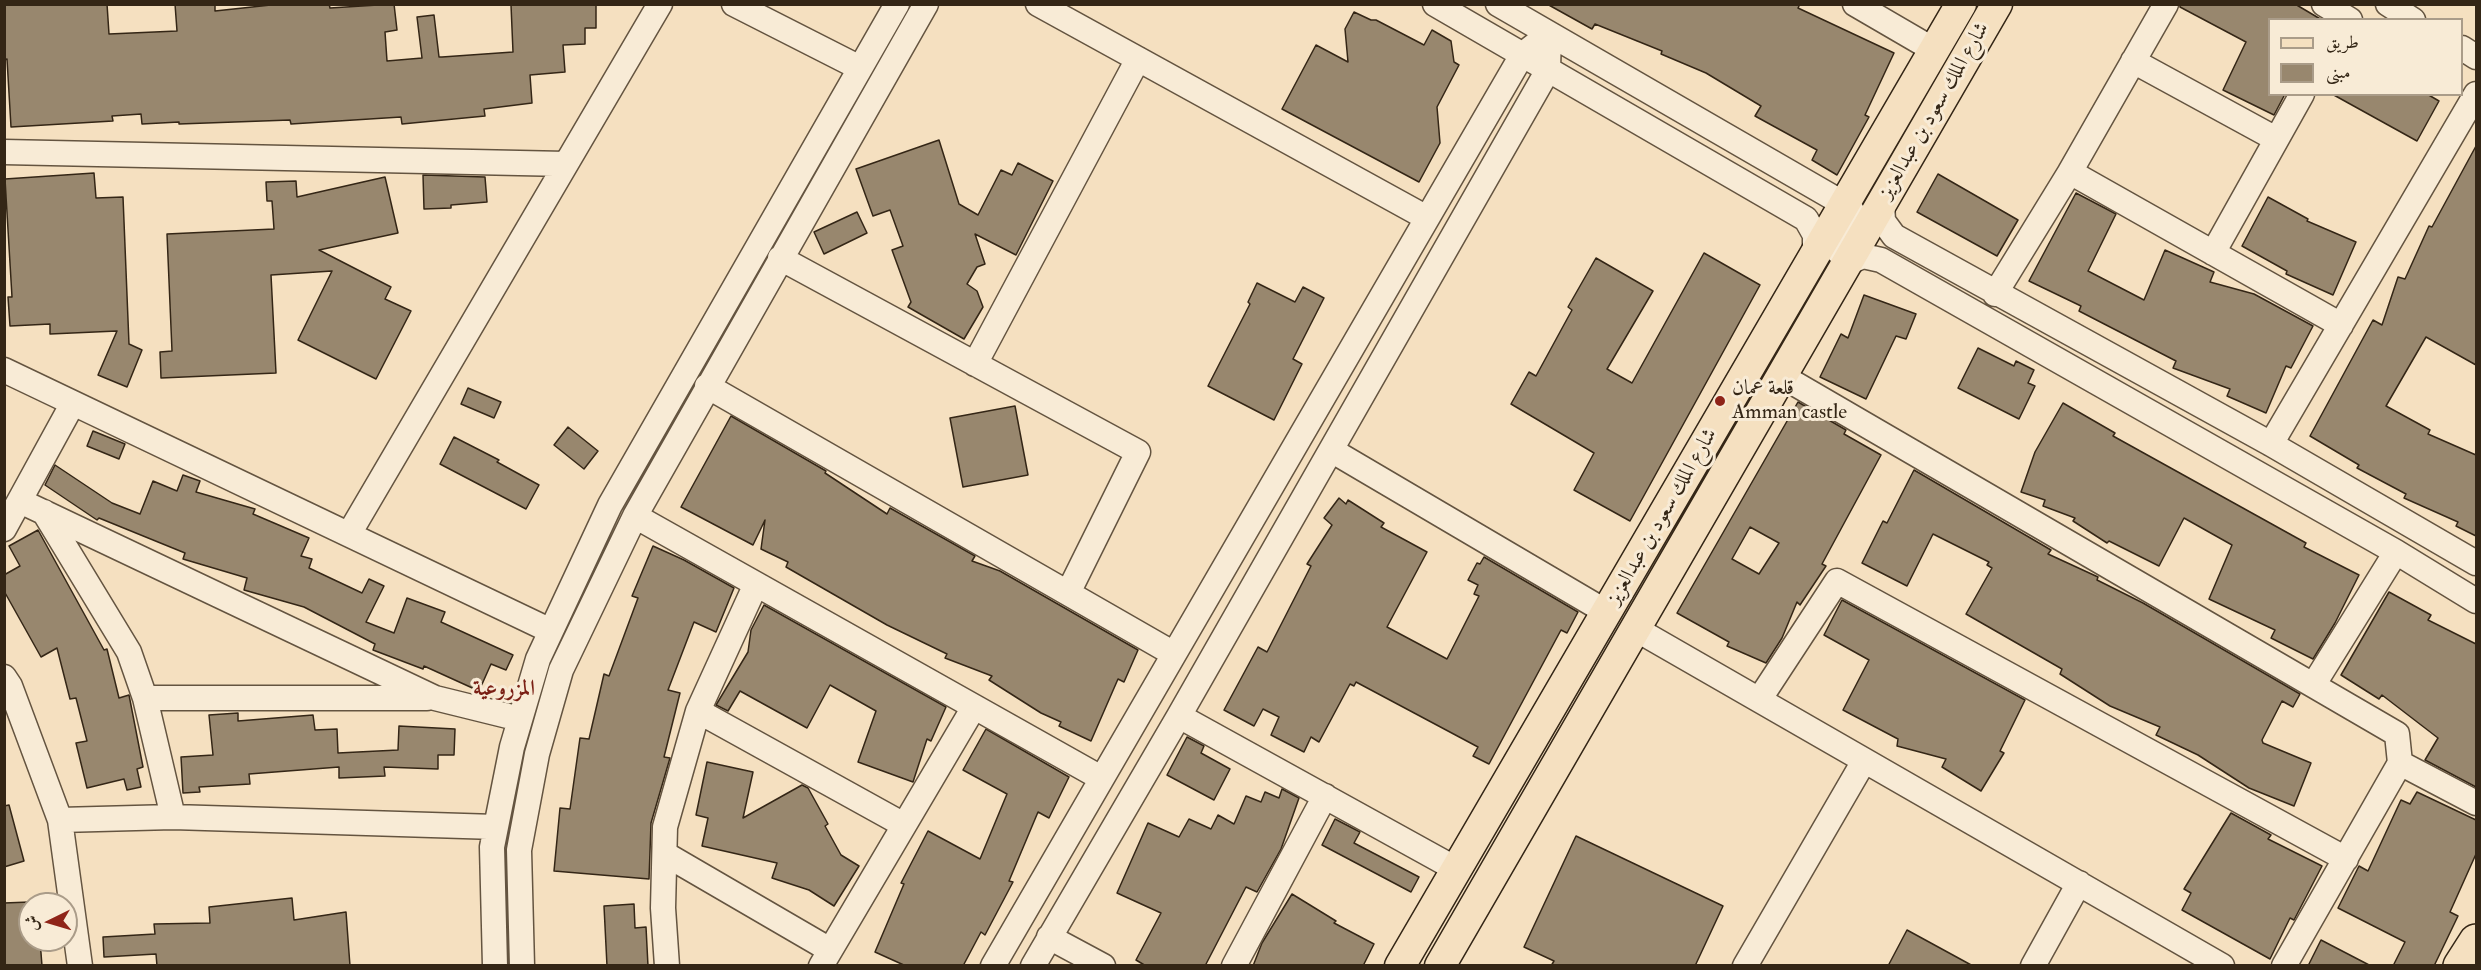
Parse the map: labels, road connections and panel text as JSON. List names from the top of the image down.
{
  "streets": {
    "main road": ["شارع الملك سعود بن عبدالعزيز"]
  },
  "districts": ["المزروعية"],
  "places": ["قلعة عمان Amman castle"],
  "legend": ["طريق", "مبنى"],
  "north": "left"
}
